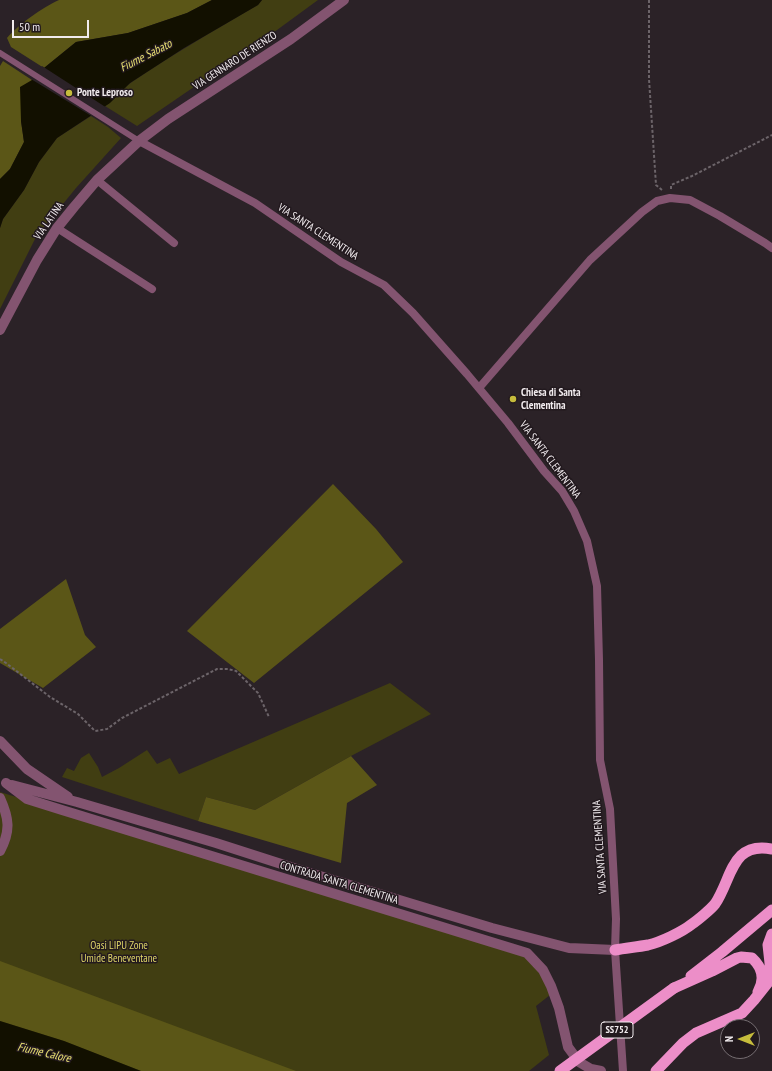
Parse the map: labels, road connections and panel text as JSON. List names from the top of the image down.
{
  "streets": {
    "highway": ["SS752"],
    "street": [
      "VIA GENNARO DE RIENZO",
      "VIA LATINA",
      "VIA SANTA CLEMENTINA",
      "CONTRADA SANTA CLEMENTINA"
    ]
  },
  "crossings": [
    ["VIA GENNARO DE RIENZO", "VIA LATINA"],
    ["VIA GENNARO DE RIENZO", "VIA SANTA CLEMENTINA"],
    ["VIA LATINA", "VIA SANTA CLEMENTINA"],
    ["VIA SANTA CLEMENTINA", "CONTRADA SANTA CLEMENTINA"]
  ],
  "water": ["Fiume Sabato", "Fiume Calore"],
  "parks": ["Oasi LIPU Zone Umide Beneventane"],
  "places": ["Ponte Leproso", "Chiesa di Santa Clementina"],
  "scale_bar": "50 m",
  "north": "left"
}
